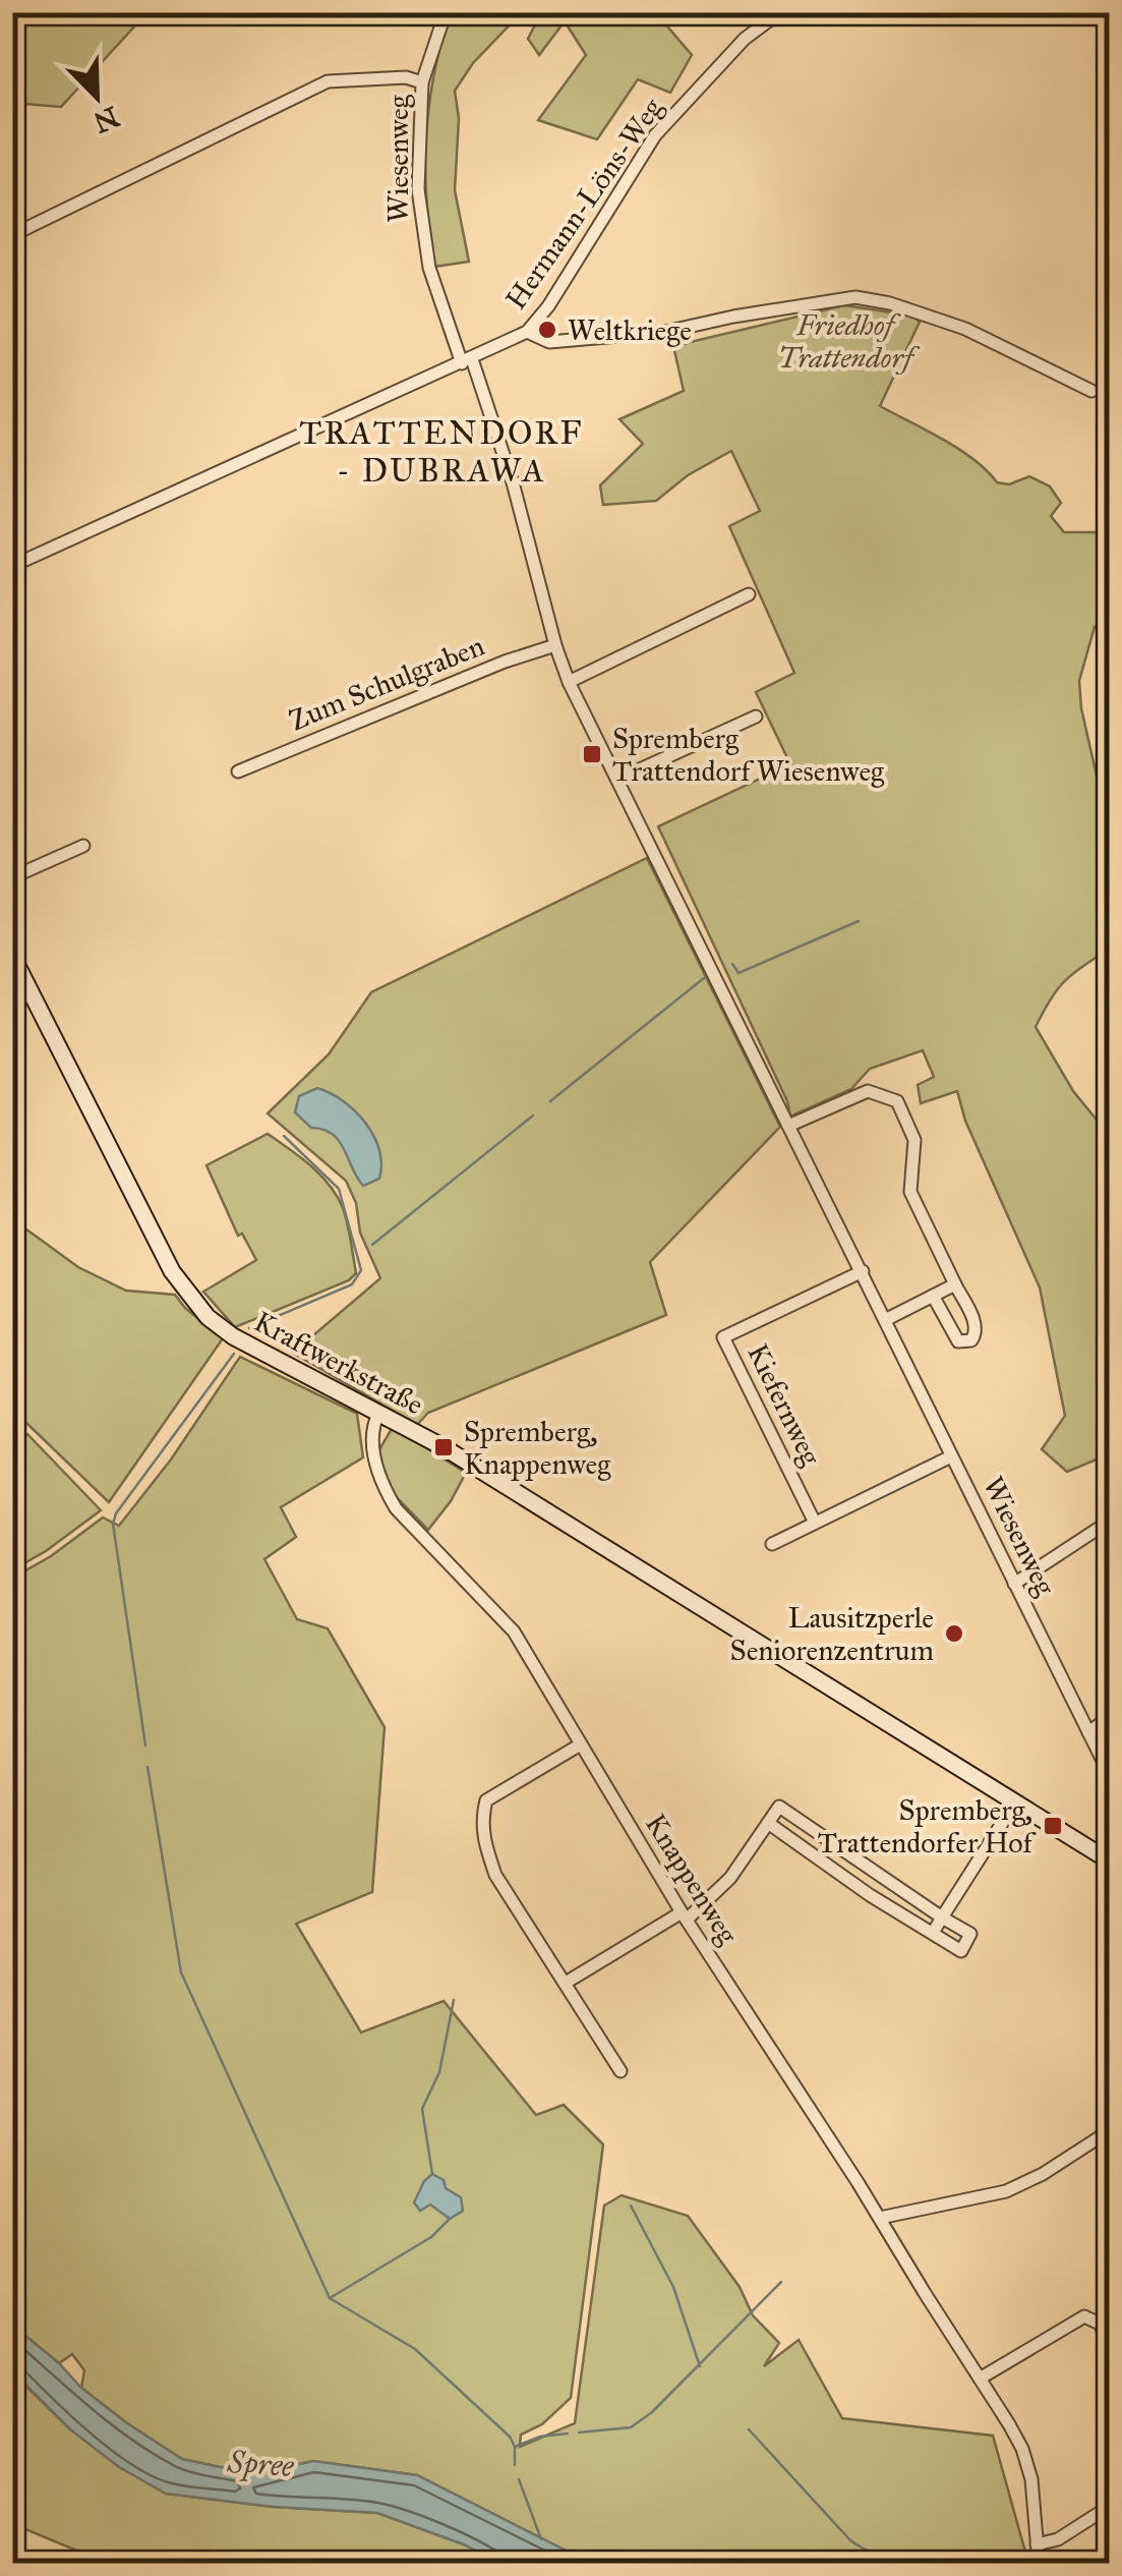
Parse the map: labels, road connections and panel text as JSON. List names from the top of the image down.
{
  "streets": {
    "main road": ["Kraftwerkstraße"],
    "street": [
      "Wiesenweg",
      "Hermann-Löns-Weg",
      "Zum Schulgraben",
      "Kiefernweg",
      "Knappenweg"
    ]
  },
  "crossings": [
    ["Wiesenweg", "Hermann-Löns-Weg"],
    ["Wiesenweg", "Zum Schulgraben"],
    ["Wiesenweg", "Kiefernweg"],
    ["Kraftwerkstraße", "Knappenweg"]
  ],
  "districts": ["TRATTENDORF - DUBRAWA"],
  "water": ["Spree"],
  "parks": ["Friedhof Trattendorf"],
  "places": {
    "other": ["Weltkriege", "Lausitzperle Seniorenzentrum"],
    "transit": ["Spremberg Trattendorf Wiesenweg", "Spremberg, Knappenweg", "Spremberg, Trattendorfer Hof"]
  },
  "north": "bottom right"
}
